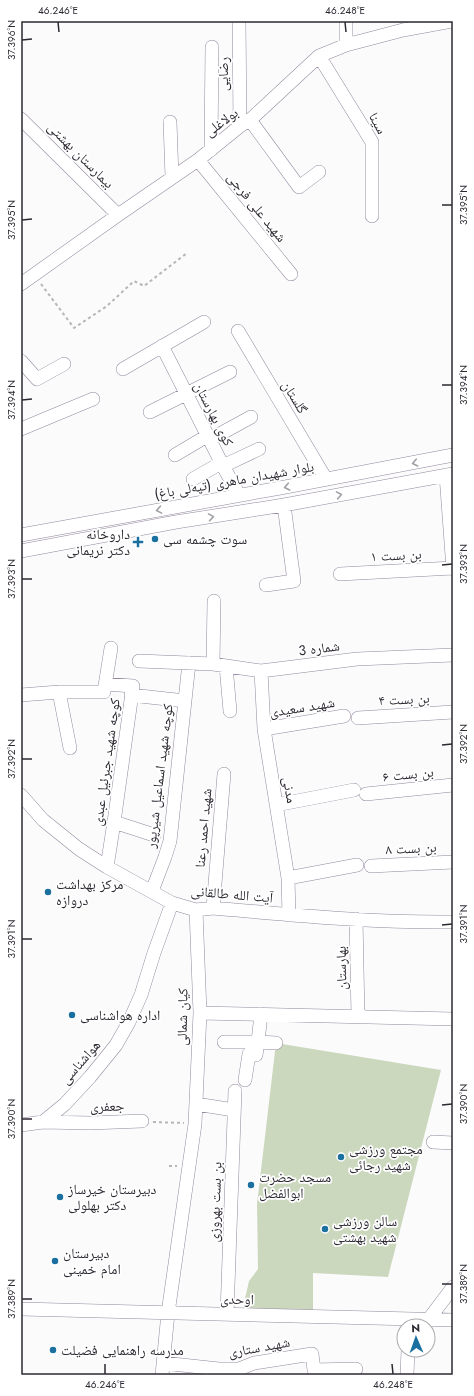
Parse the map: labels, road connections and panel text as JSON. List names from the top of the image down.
{
  "streets": {
    "street": [
      "رضایی",
      "بولاغلی",
      "سینا",
      "بیمارستان بهشتی",
      "شهید علی فرجی",
      "گلستان",
      "کوی بهارستان",
      "بلوار شهیدان ماهری (تپه‌لی باغ)",
      "بن بست ۱",
      "شماره 3",
      "بن بست ۴",
      "شهید سعیدی",
      "کوچه شهید جبرئیل عبدی",
      "بن بست ۶",
      "کوچه شهید اسماعیل شیرپور",
      "مدنی",
      "شهید احمد رعنا",
      "بن بست ۸",
      "آیت الله طالقانی",
      "بهارستان",
      "کیان شمالی",
      "هواشناسی",
      "جعفری",
      "بن بست بهروزی",
      "اوحدی",
      "شهید ستاری"
    ]
  },
  "crossings": [
    ["رضایی", "بولاغلی"],
    ["بولاغلی", "سینا"],
    ["بولاغلی", "بیمارستان بهشتی"],
    ["بولاغلی", "شهید علی فرجی"],
    ["گلستان", "بلوار شهیدان ماهری (تپه‌لی باغ)"],
    ["کوی بهارستان", "بلوار شهیدان ماهری (تپه‌لی باغ)"],
    ["شماره 3", "کوچه شهید اسماعیل شیرپور"],
    ["شماره 3", "مدنی"],
    ["شهید سعیدی", "مدنی"],
    ["کوچه شهید جبرئیل عبدی", "آیت الله طالقانی"],
    ["بن بست ۶", "مدنی"],
    ["کوچه شهید اسماعیل شیرپور", "آیت الله طالقانی"],
    ["مدنی", "آیت الله طالقانی"],
    ["شهید احمد رعنا", "آیت الله طالقانی"],
    ["آیت الله طالقانی", "بهارستان"],
    ["آیت الله طالقانی", "کیان شمالی"],
    ["آیت الله طالقانی", "هواشناسی"],
    ["کیان شمالی", "جعفری"],
    ["کیان شمالی", "اوحدی"],
    ["کیان شمالی", "شهید ستاری"],
    ["هواشناسی", "جعفری"],
    ["بن بست بهروزی", "اوحدی"]
  ],
  "places": {
    "other": [
      "سوت چشمه سی",
      "مرکز بهداشت دروازه",
      "اداره هواشناسی",
      "مجتمع ورزشی شهید رجائی",
      "مسجد حضرت ابوالفضل",
      "دبیرستان خیرساز دکتر بهلولی",
      "سالن ورزشی شهید بهشتی",
      "دبیرستان امام خمینی",
      "مدرسه راهنمایی فضیلت"
    ],
    "health": ["داروخانه دكتر نریمانی"]
  },
  "north": "top",
  "coordinates": [
    "46.246°E",
    "46.248°E",
    "37.396°N",
    "37.395°N",
    "37.394°N",
    "37.393°N",
    "37.392°N",
    "37.391°N",
    "37.390°N",
    "37.389°N"
  ]
}
